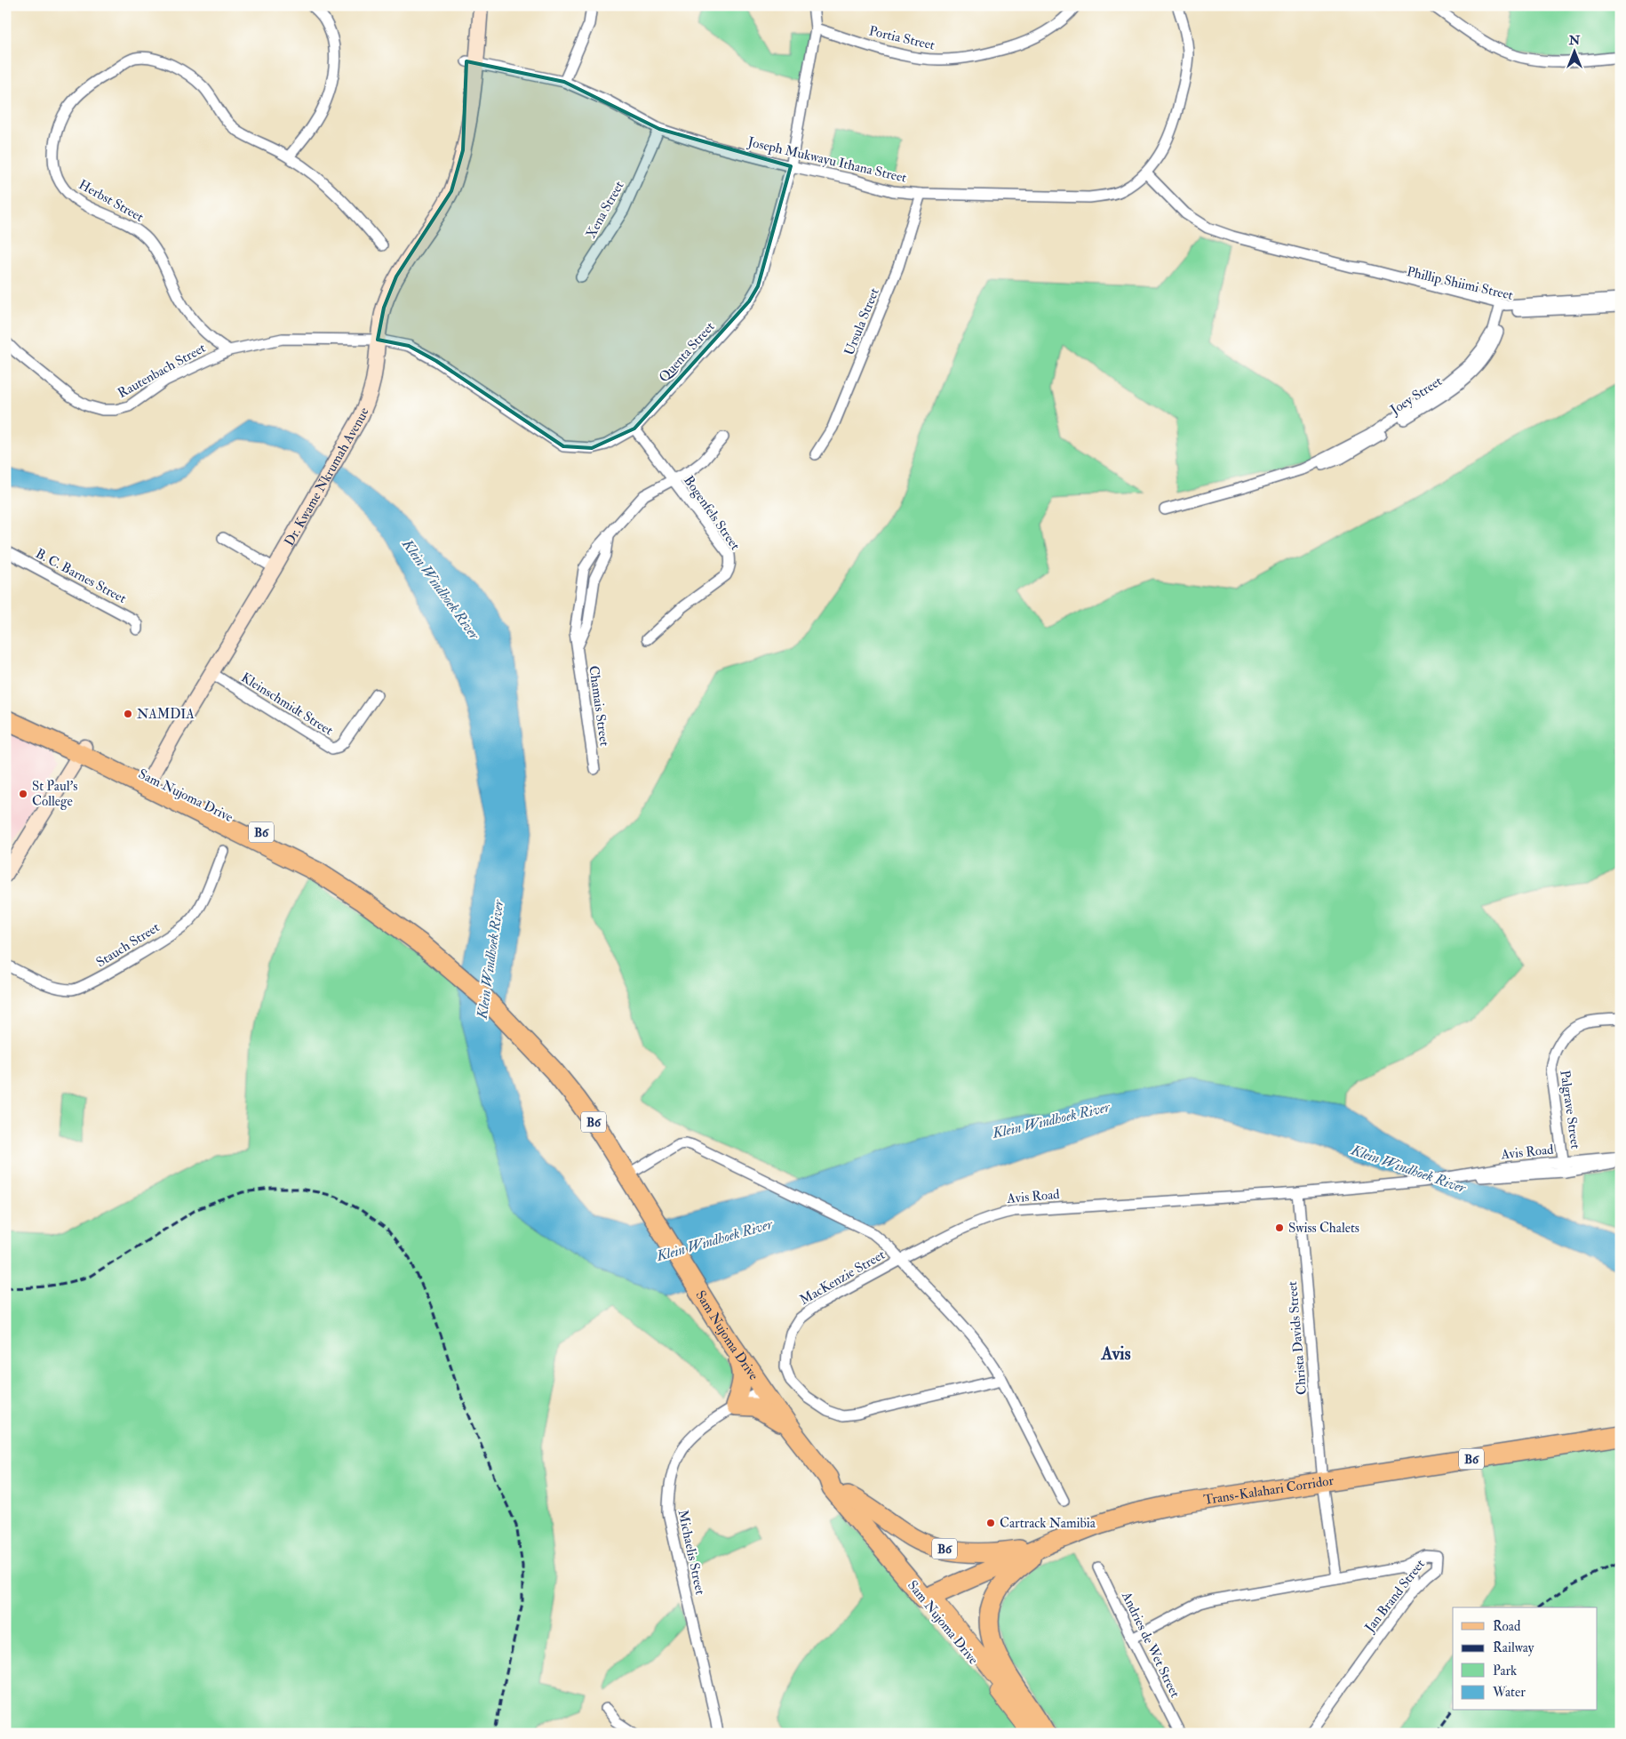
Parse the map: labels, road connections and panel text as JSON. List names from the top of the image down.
{
  "streets": {
    "highway": ["Sam Nujoma Drive", "B6", "Trans-Kalahari Corridor"],
    "street": [
      "Portia Street",
      "Joseph Mukwayu Ithana Street",
      "Herbst Street",
      "Xena Street",
      "Phillip Shiimi Street",
      "Ursula Street",
      "Quenta Street",
      "Rautenbach Street",
      "Joey Street",
      "Dr. Kwame Nkrumah Avenue",
      "Bogenfels Street",
      "B. C. Barnes Street",
      "Kleinschmidt Street",
      "Chamais Street",
      "Stauch Street",
      "Palgrave Street",
      "Avis Road",
      "MacKenzie Street",
      "Christa Davids Street",
      "Michaelis Street",
      "Jan Brand Street",
      "Andries de Wet Street"
    ]
  },
  "crossings": [
    ["Portia Street", "Quenta Street"],
    ["Joseph Mukwayu Ithana Street", "Xena Street"],
    ["Joseph Mukwayu Ithana Street", "Phillip Shiimi Street"],
    ["Joseph Mukwayu Ithana Street", "Ursula Street"],
    ["Joseph Mukwayu Ithana Street", "Quenta Street"],
    ["Joseph Mukwayu Ithana Street", "Dr. Kwame Nkrumah Avenue"],
    ["Herbst Street", "Rautenbach Street"],
    ["Phillip Shiimi Street", "Joey Street"],
    ["Quenta Street", "Rautenbach Street"],
    ["Quenta Street", "Dr. Kwame Nkrumah Avenue"],
    ["Quenta Street", "Bogenfels Street"],
    ["Rautenbach Street", "Dr. Kwame Nkrumah Avenue"],
    ["Dr. Kwame Nkrumah Avenue", "Kleinschmidt Street"],
    ["Dr. Kwame Nkrumah Avenue", "Sam Nujoma Drive"],
    ["Bogenfels Street", "Chamais Street"],
    ["Sam Nujoma Drive", "B6"],
    ["Sam Nujoma Drive", "Trans-Kalahari Corridor"],
    ["Sam Nujoma Drive", "Michaelis Street"],
    ["B6", "Trans-Kalahari Corridor"],
    ["Palgrave Street", "Avis Road"],
    ["Avis Road", "MacKenzie Street"],
    ["Avis Road", "Christa Davids Street"],
    ["Christa Davids Street", "Trans-Kalahari Corridor"],
    ["Jan Brand Street", "Andries de Wet Street"]
  ],
  "districts": ["Avis"],
  "water": ["Klein Windhoek River"],
  "places": [
    "NAMDIA",
    "St Paul's College",
    "Swiss Chalets",
    "Cartrack Namibia"
  ],
  "legend": [
    "Road",
    "Railway",
    "Park",
    "Water"
  ],
  "north": "top"
}
